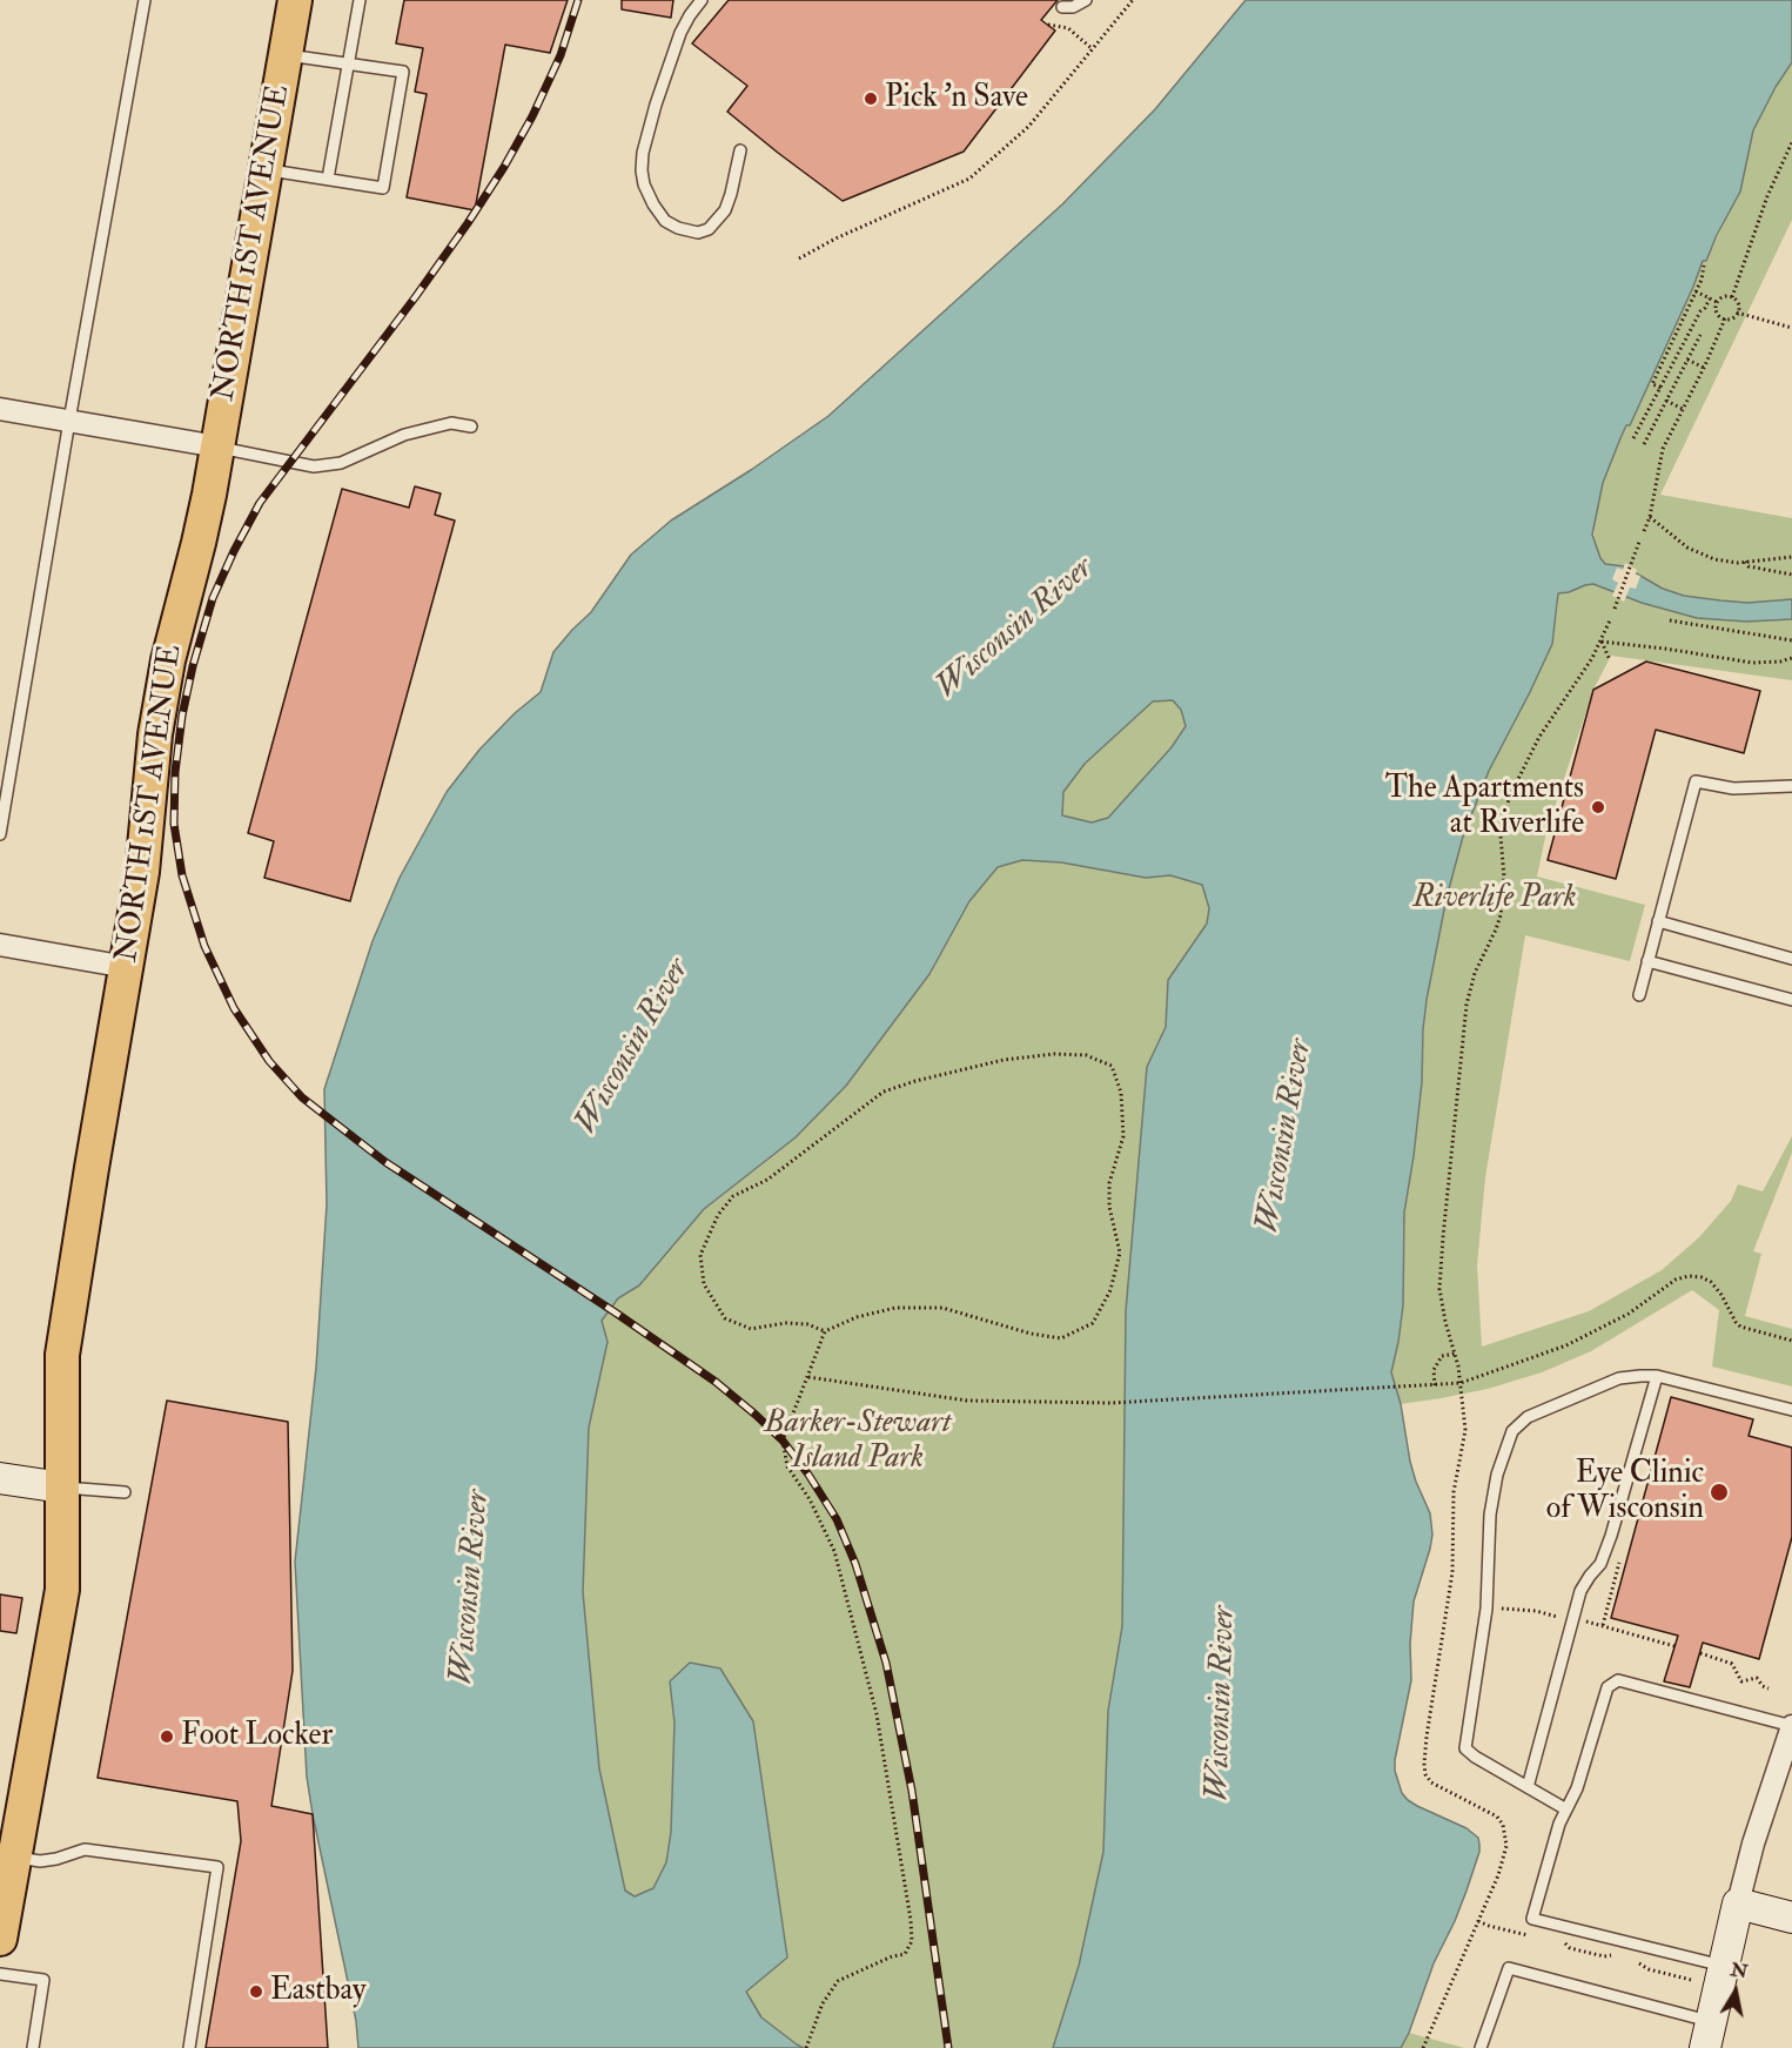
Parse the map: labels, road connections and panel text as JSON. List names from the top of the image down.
{
  "streets": {
    "main road": ["NORTH 1ST AVENUE"]
  },
  "water": ["Wisconsin River"],
  "parks": ["Riverlife Park", "Barker-Stewart Island Park"],
  "places": [
    "Pick 'n Save",
    "The Apartments at Riverlife",
    "Eye Clinic of Wisconsin",
    "Foot Locker",
    "Eastbay"
  ],
  "north": "top"
}
